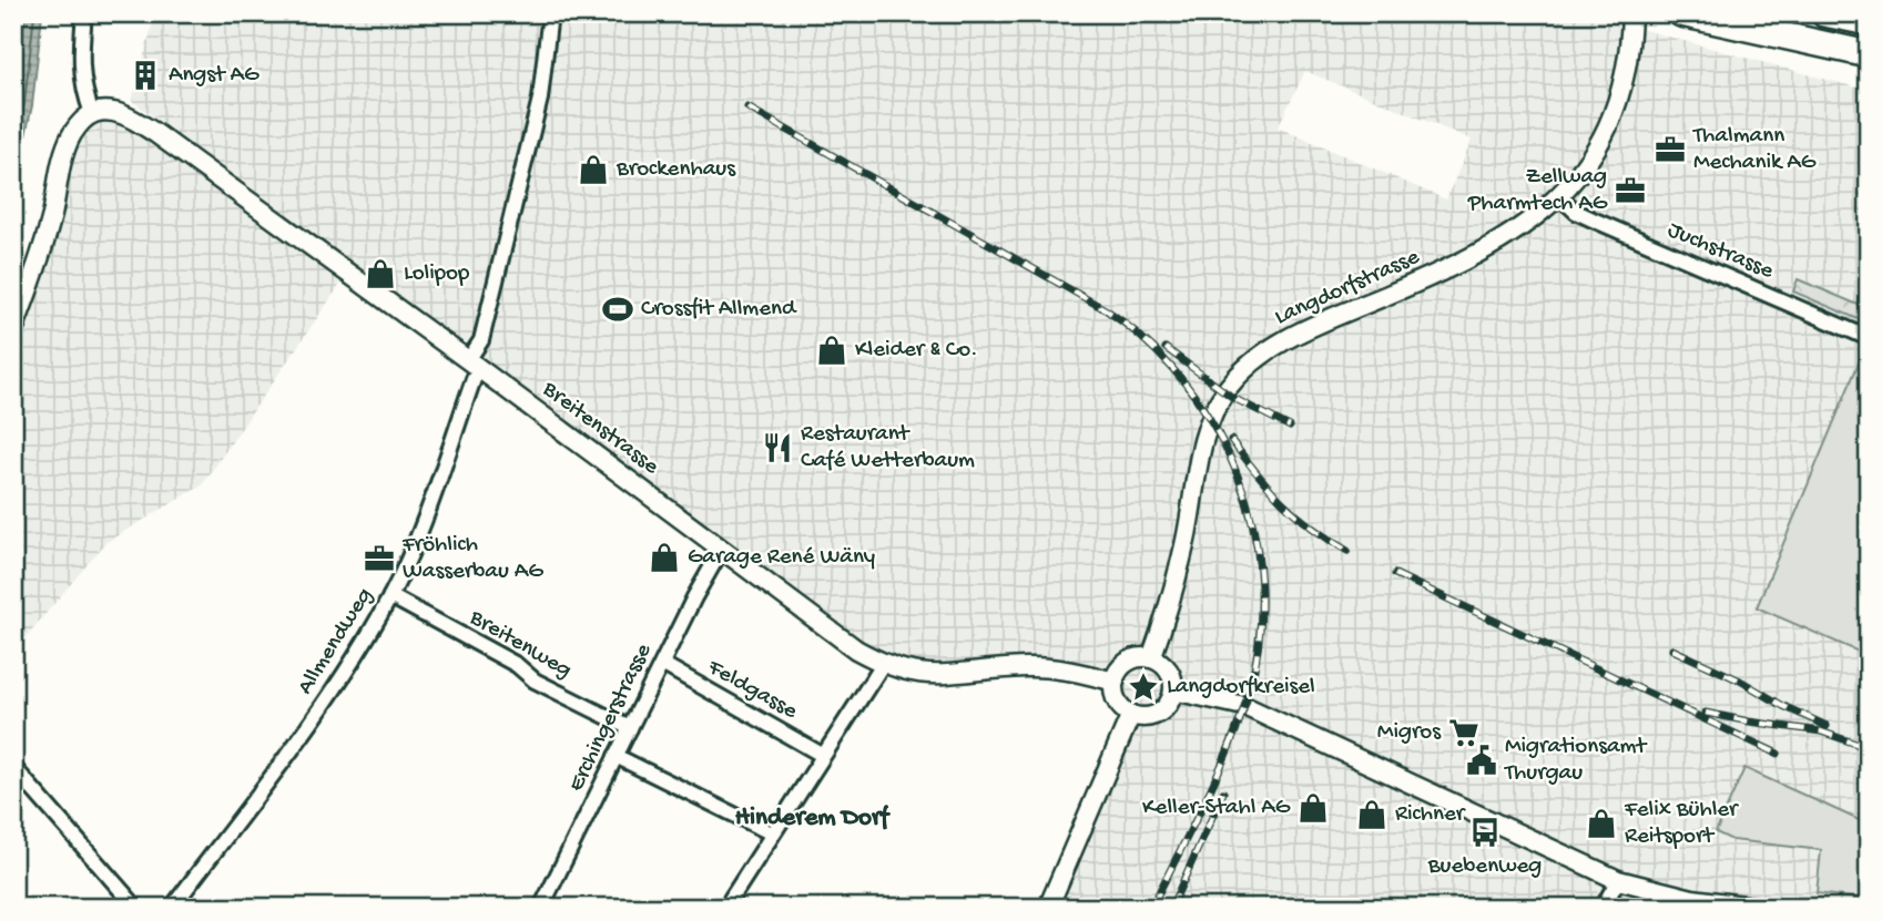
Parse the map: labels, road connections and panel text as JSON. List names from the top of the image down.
{
  "streets": {
    "street": [
      "Juchstrasse",
      "Langdorfstrasse",
      "Breitenstrasse",
      "Allmendweg",
      "Breitenweg",
      "Feldgasse",
      "Erchingerstrasse"
    ]
  },
  "crossings": [
    ["Juchstrasse", "Langdorfstrasse"],
    ["Langdorfstrasse", "Breitenstrasse"],
    ["Breitenstrasse", "Allmendweg"],
    ["Breitenstrasse", "Erchingerstrasse"],
    ["Allmendweg", "Breitenweg"],
    ["Breitenweg", "Erchingerstrasse"],
    ["Feldgasse", "Erchingerstrasse"]
  ],
  "districts": ["Hinderem Dorf"],
  "places": {
    "building": ["Angst AG"],
    "office": ["Thalmann Mechanik AG", "Zellwag Pharmtech AG", "Fröhlich Wasserbau AG"],
    "shop": [
      "Brockenhaus",
      "Lolipop",
      "Kleider & Co.",
      "Garage René Wäny",
      "Keller-Stahl AG",
      "Richner",
      "Felix Bühler Reitsport"
    ],
    "sports": ["Crossfit Allmend"],
    "restaurant": ["Restaurant Café Wetterbaum"],
    "place": ["Langdorfkreisel"],
    "supermarket": ["Migros"],
    "public building": ["Migrationsamt Thurgau"],
    "bus stop": ["Buebenweg"]
  }
}
